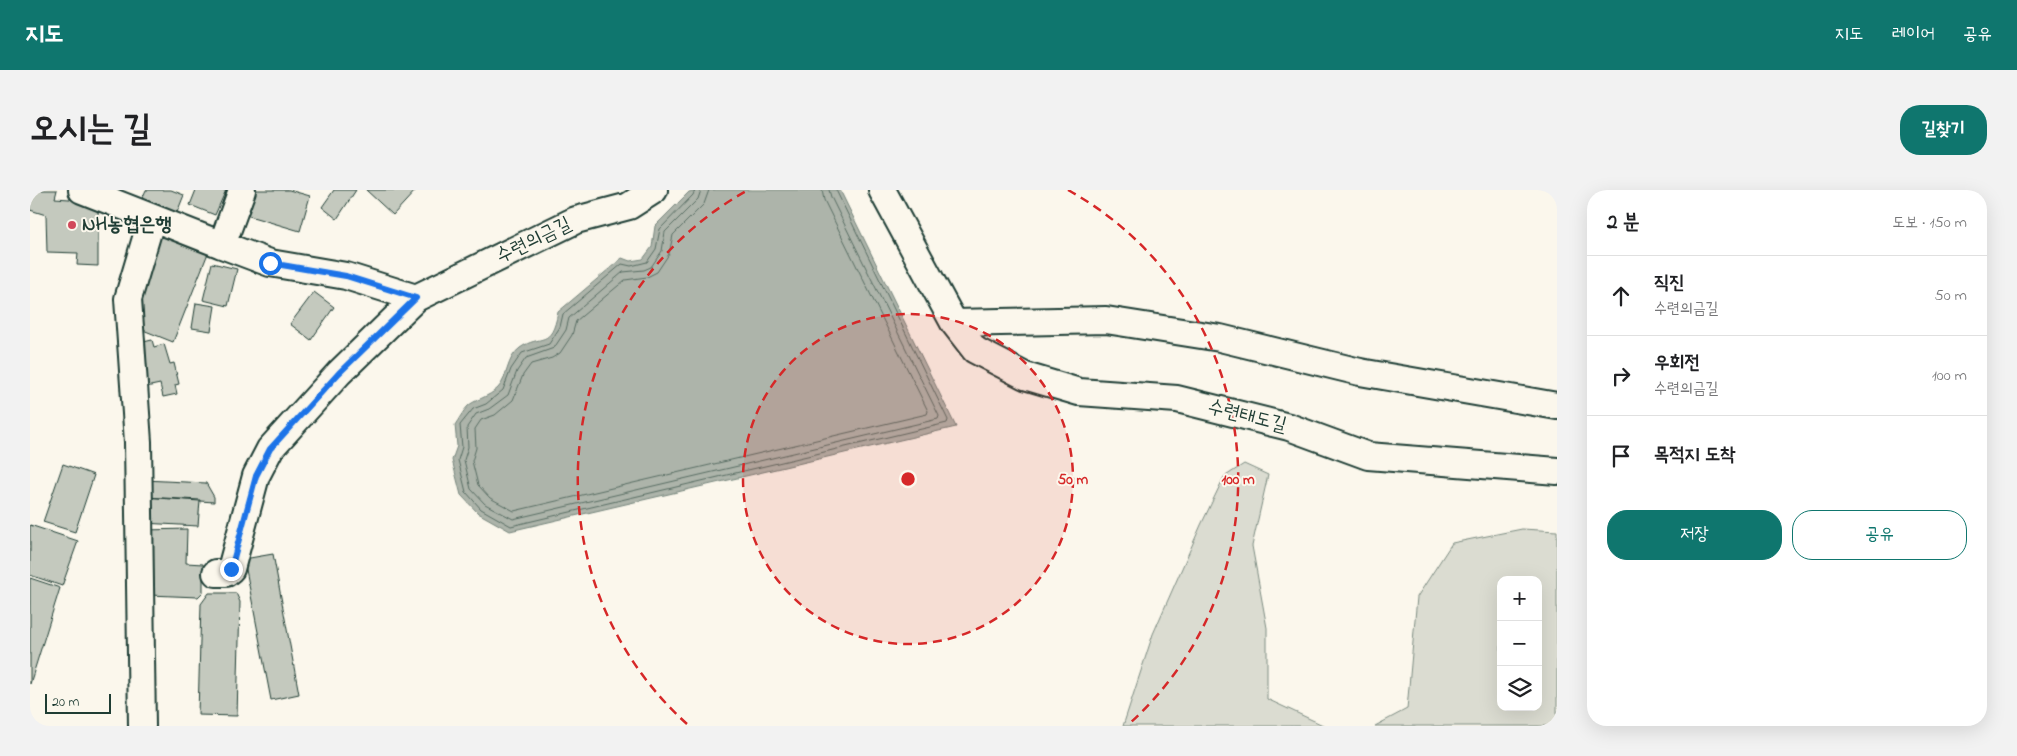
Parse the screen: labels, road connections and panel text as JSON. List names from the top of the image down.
{
  "streets": {
    "street": ["수련의금길", "수련태도길"]
  },
  "places": ["NH농협은행"],
  "scale_bar": "20 m",
  "page": {
    "header": "지도",
    "nav": ["지도", "레이어", "공유"],
    "title": "오시는 길",
    "buttons": [
      "길찾기",
      ["저장", "공유"]
    ],
    "heading": ["2 분", "도보 · 150 m"],
    "list": [
      ["직진", "수련의금길", "50 m"],
      ["우회전", "수련의금길", "100 m"],
      "목적지 도착"
    ],
    "map_buttons": ["+", "−"],
    "scale": "20 m"
  },
  "rings": ["50 m", "100 m"]
}
